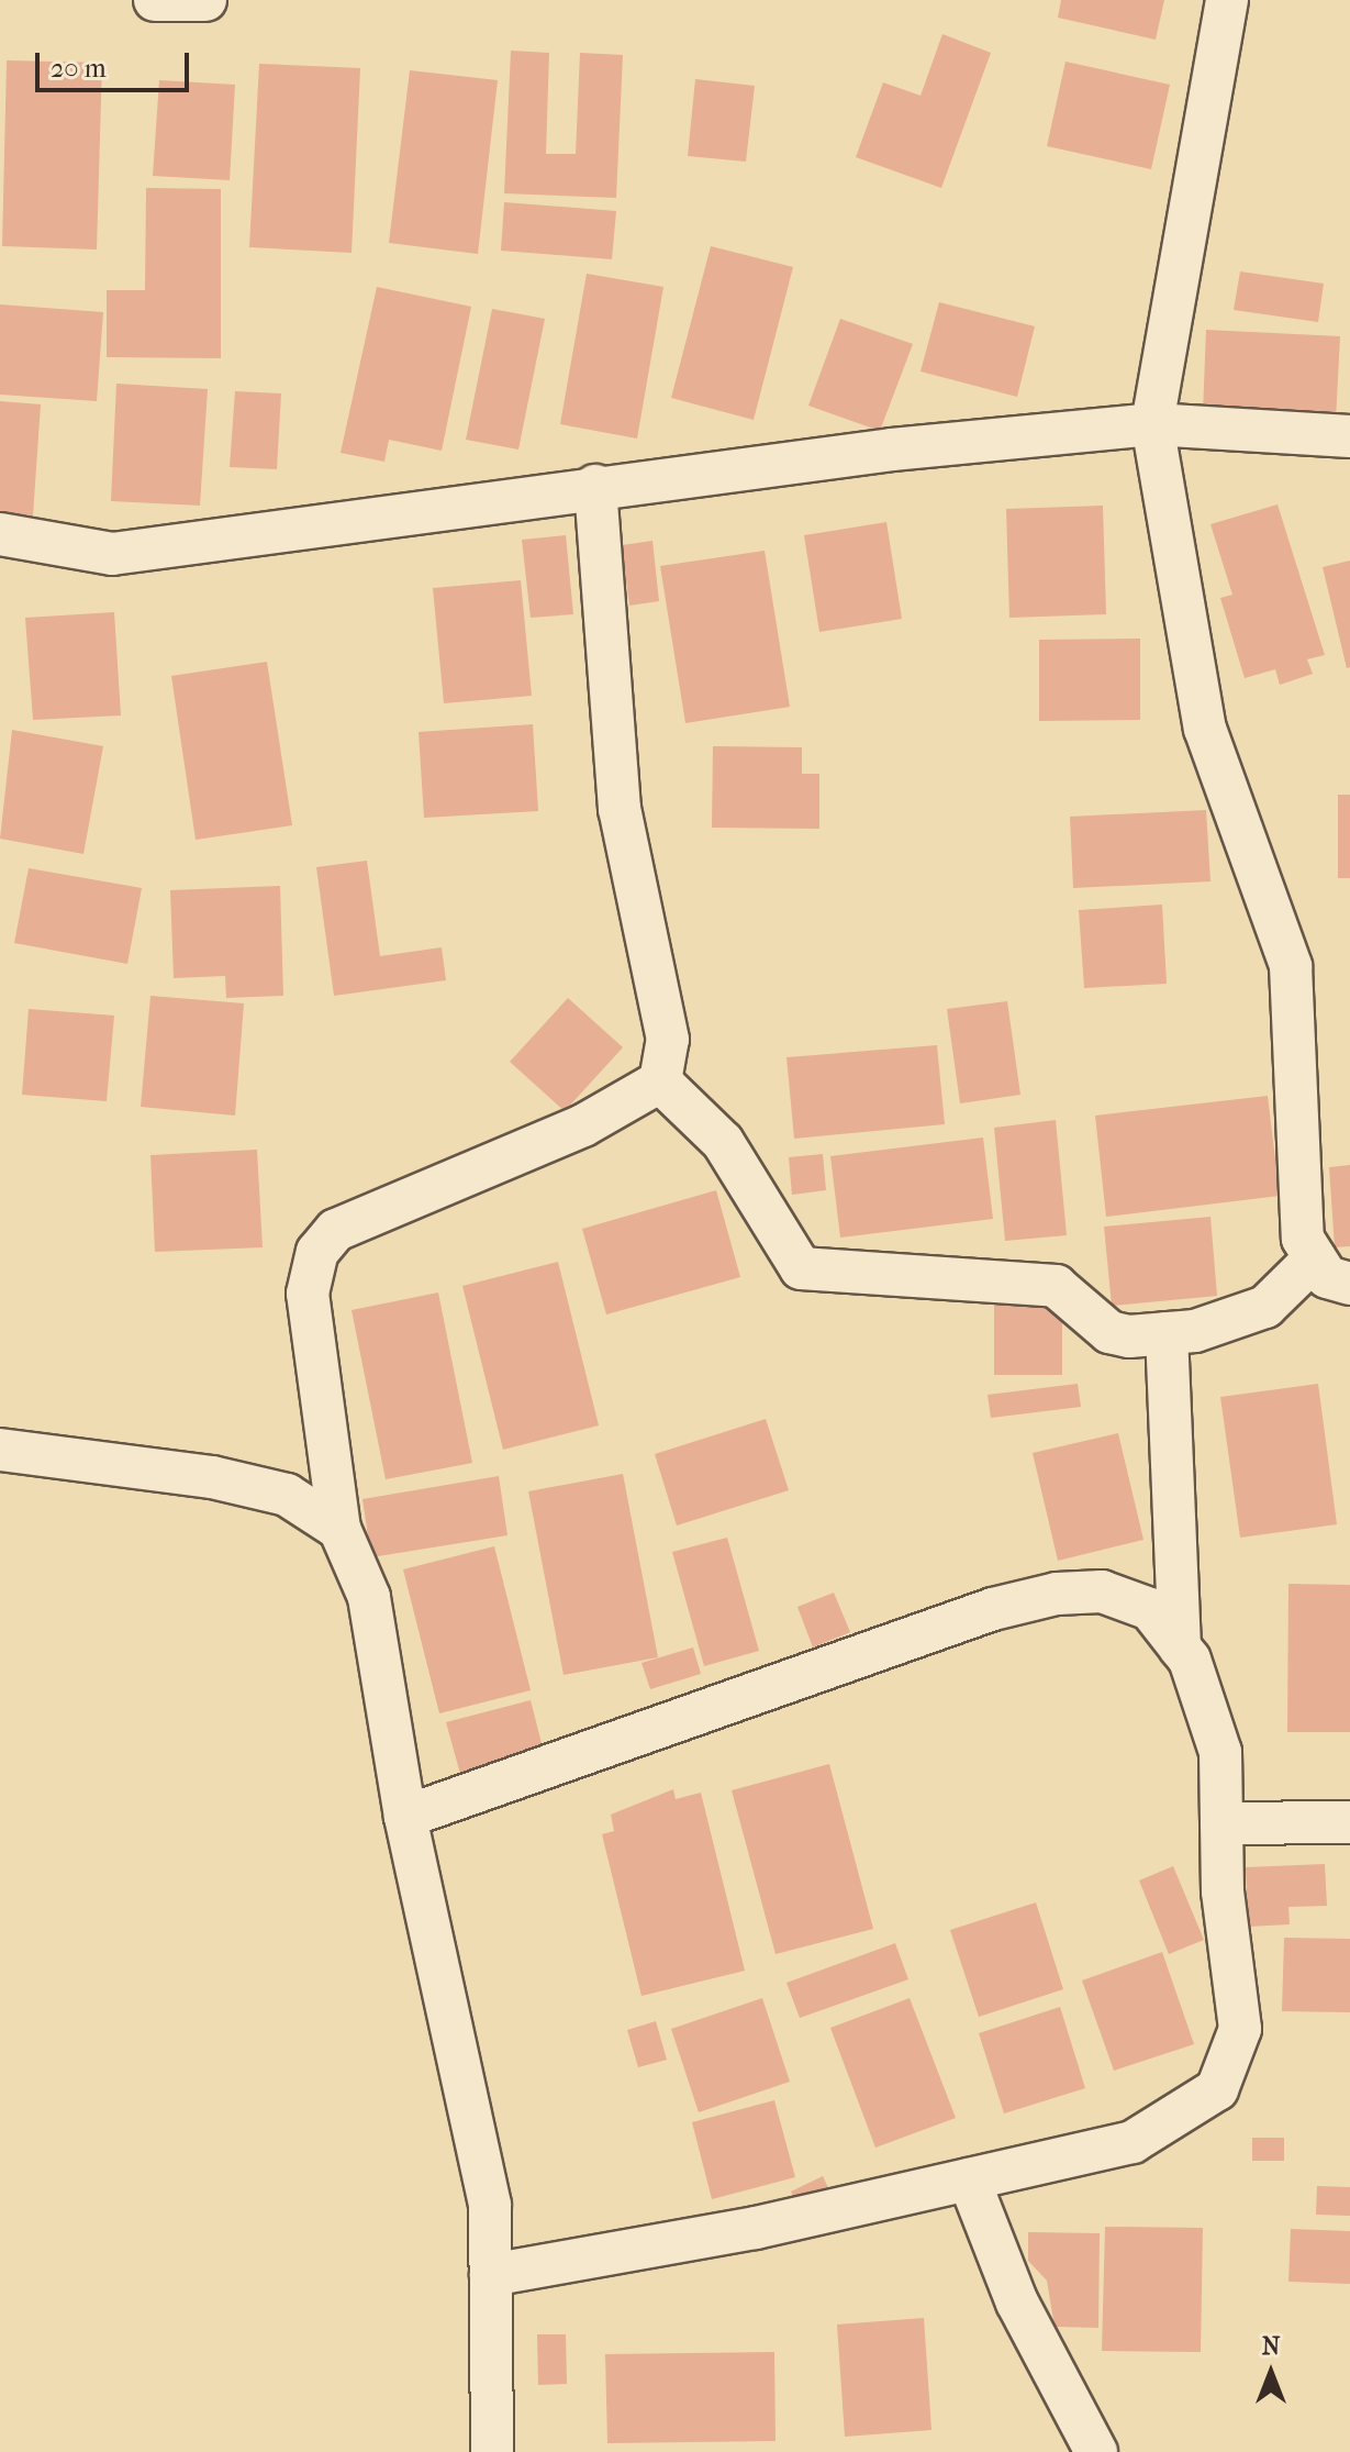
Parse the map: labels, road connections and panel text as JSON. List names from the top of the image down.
{
  "scale_bar": "20 m",
  "north": "top"
}
